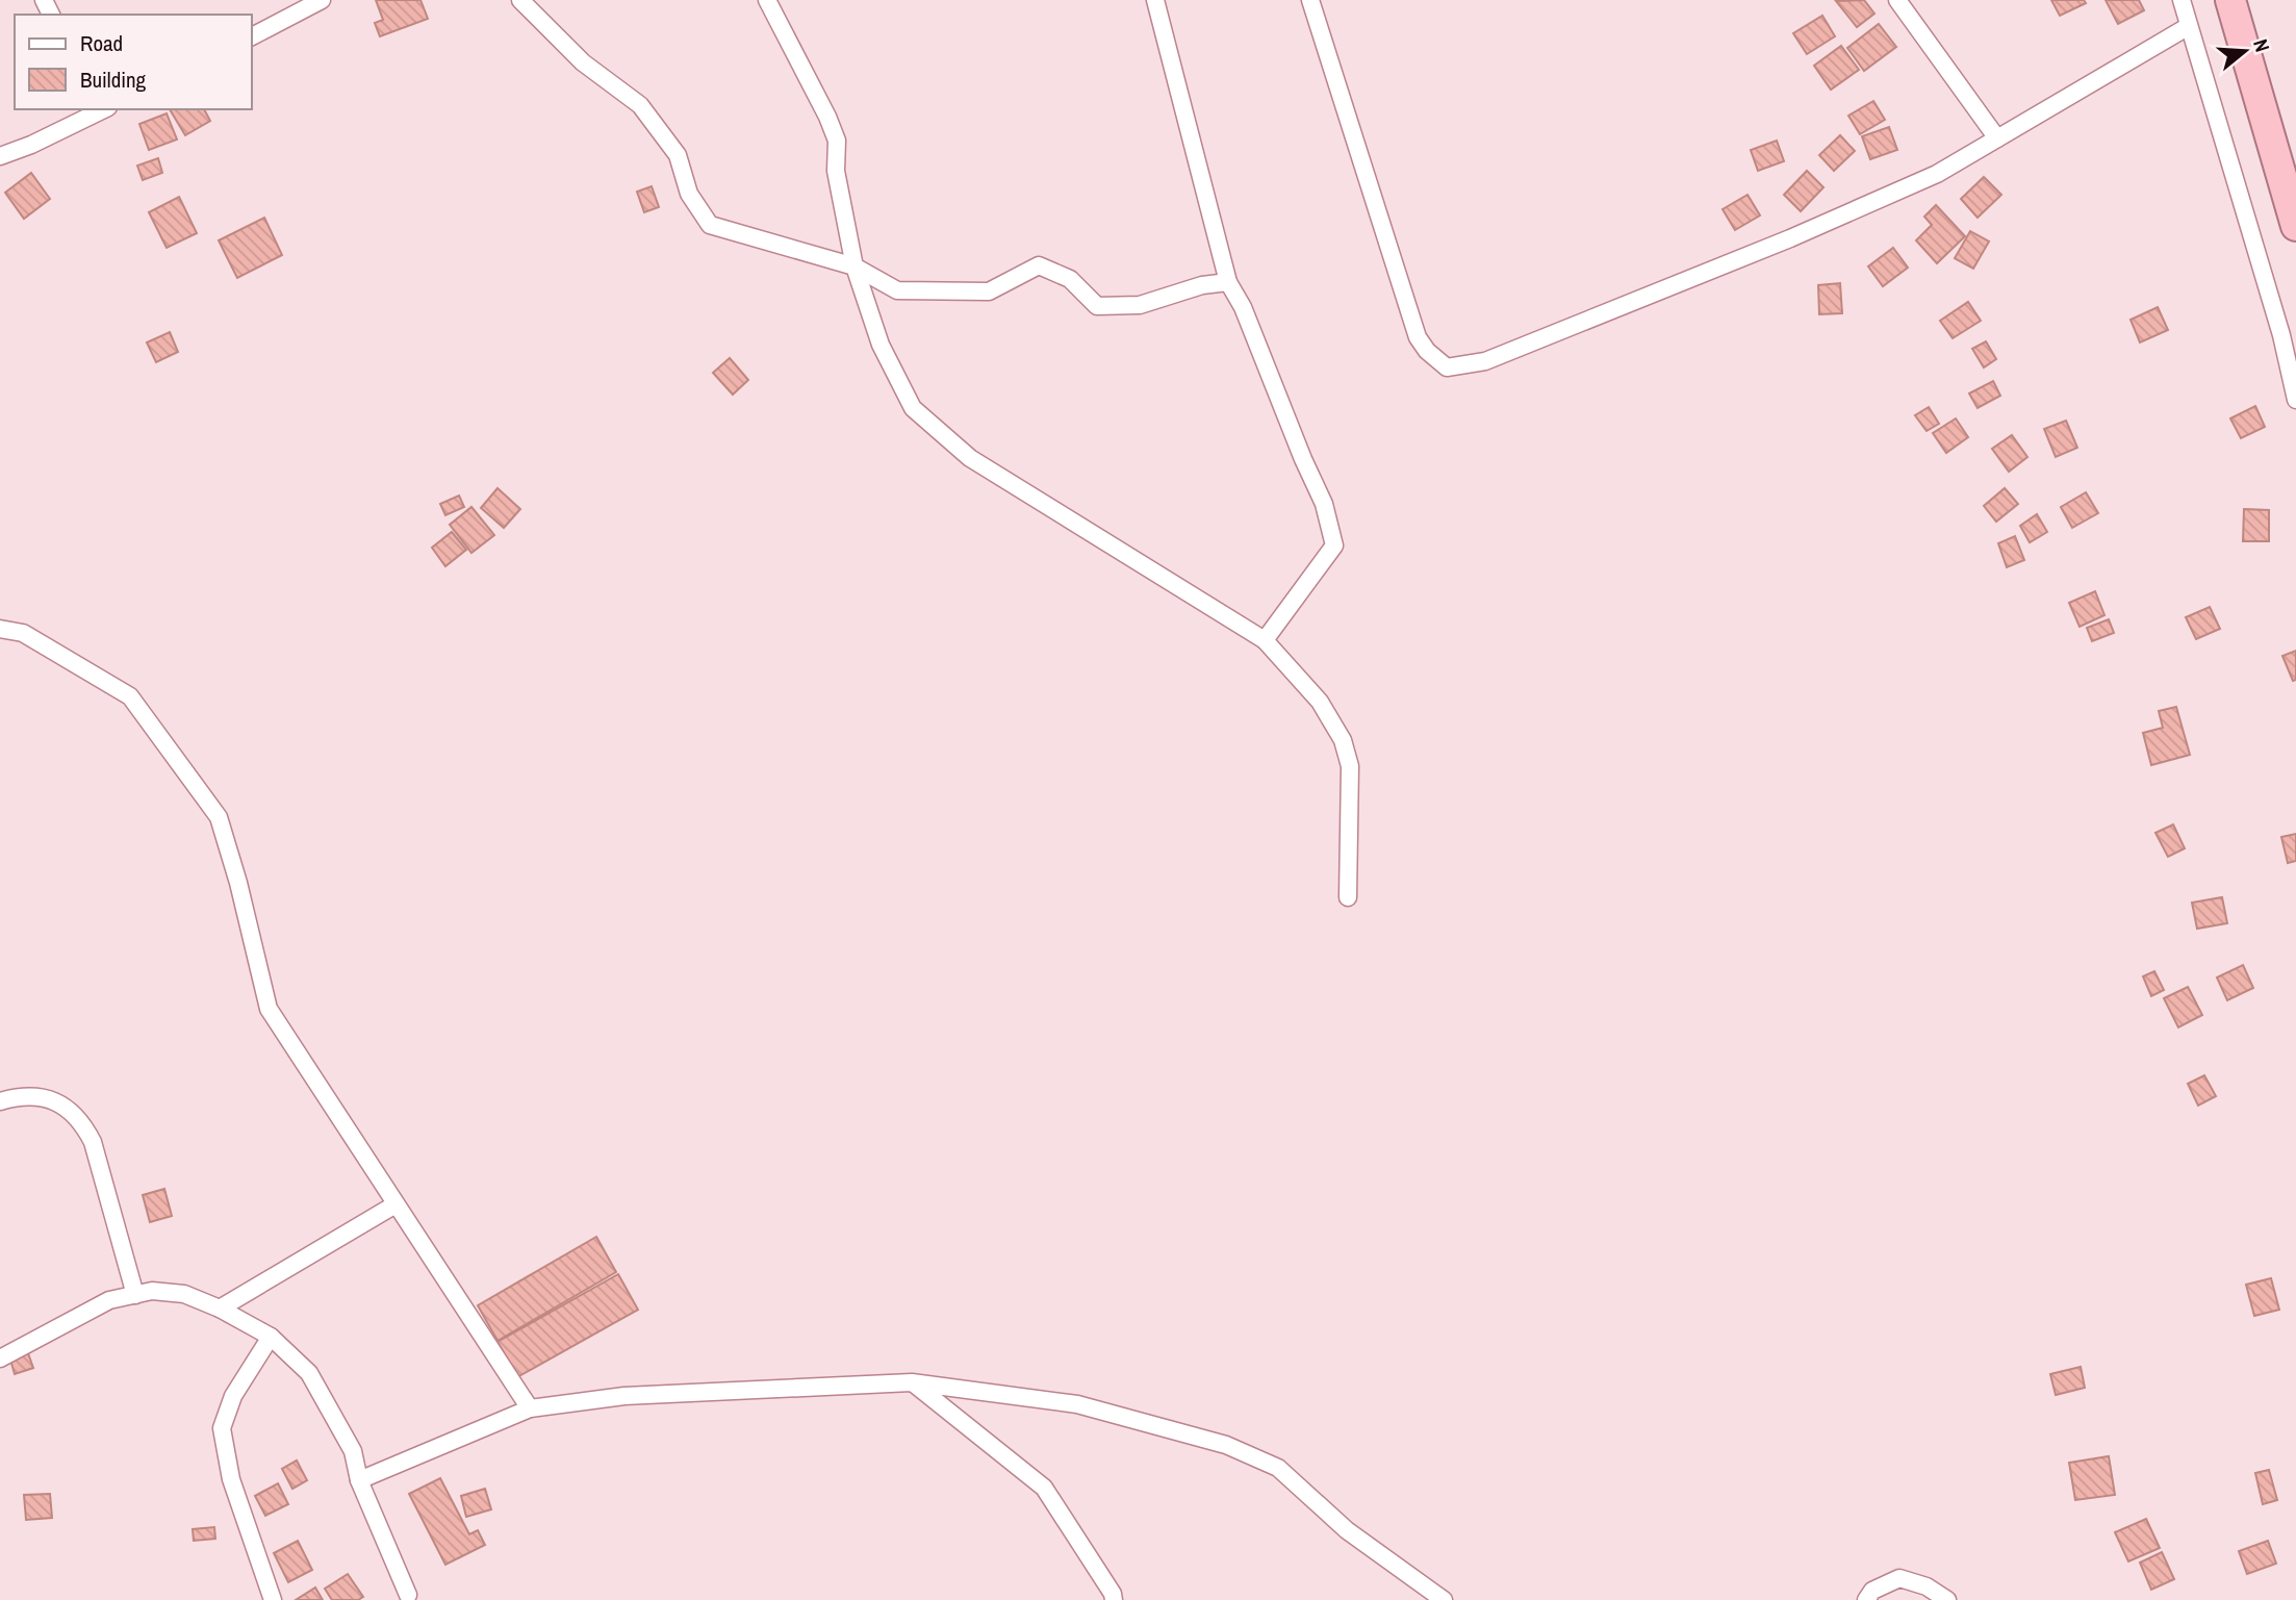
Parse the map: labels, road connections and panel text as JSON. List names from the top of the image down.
{
  "legend": ["Road", "Building"],
  "north": "right"
}
